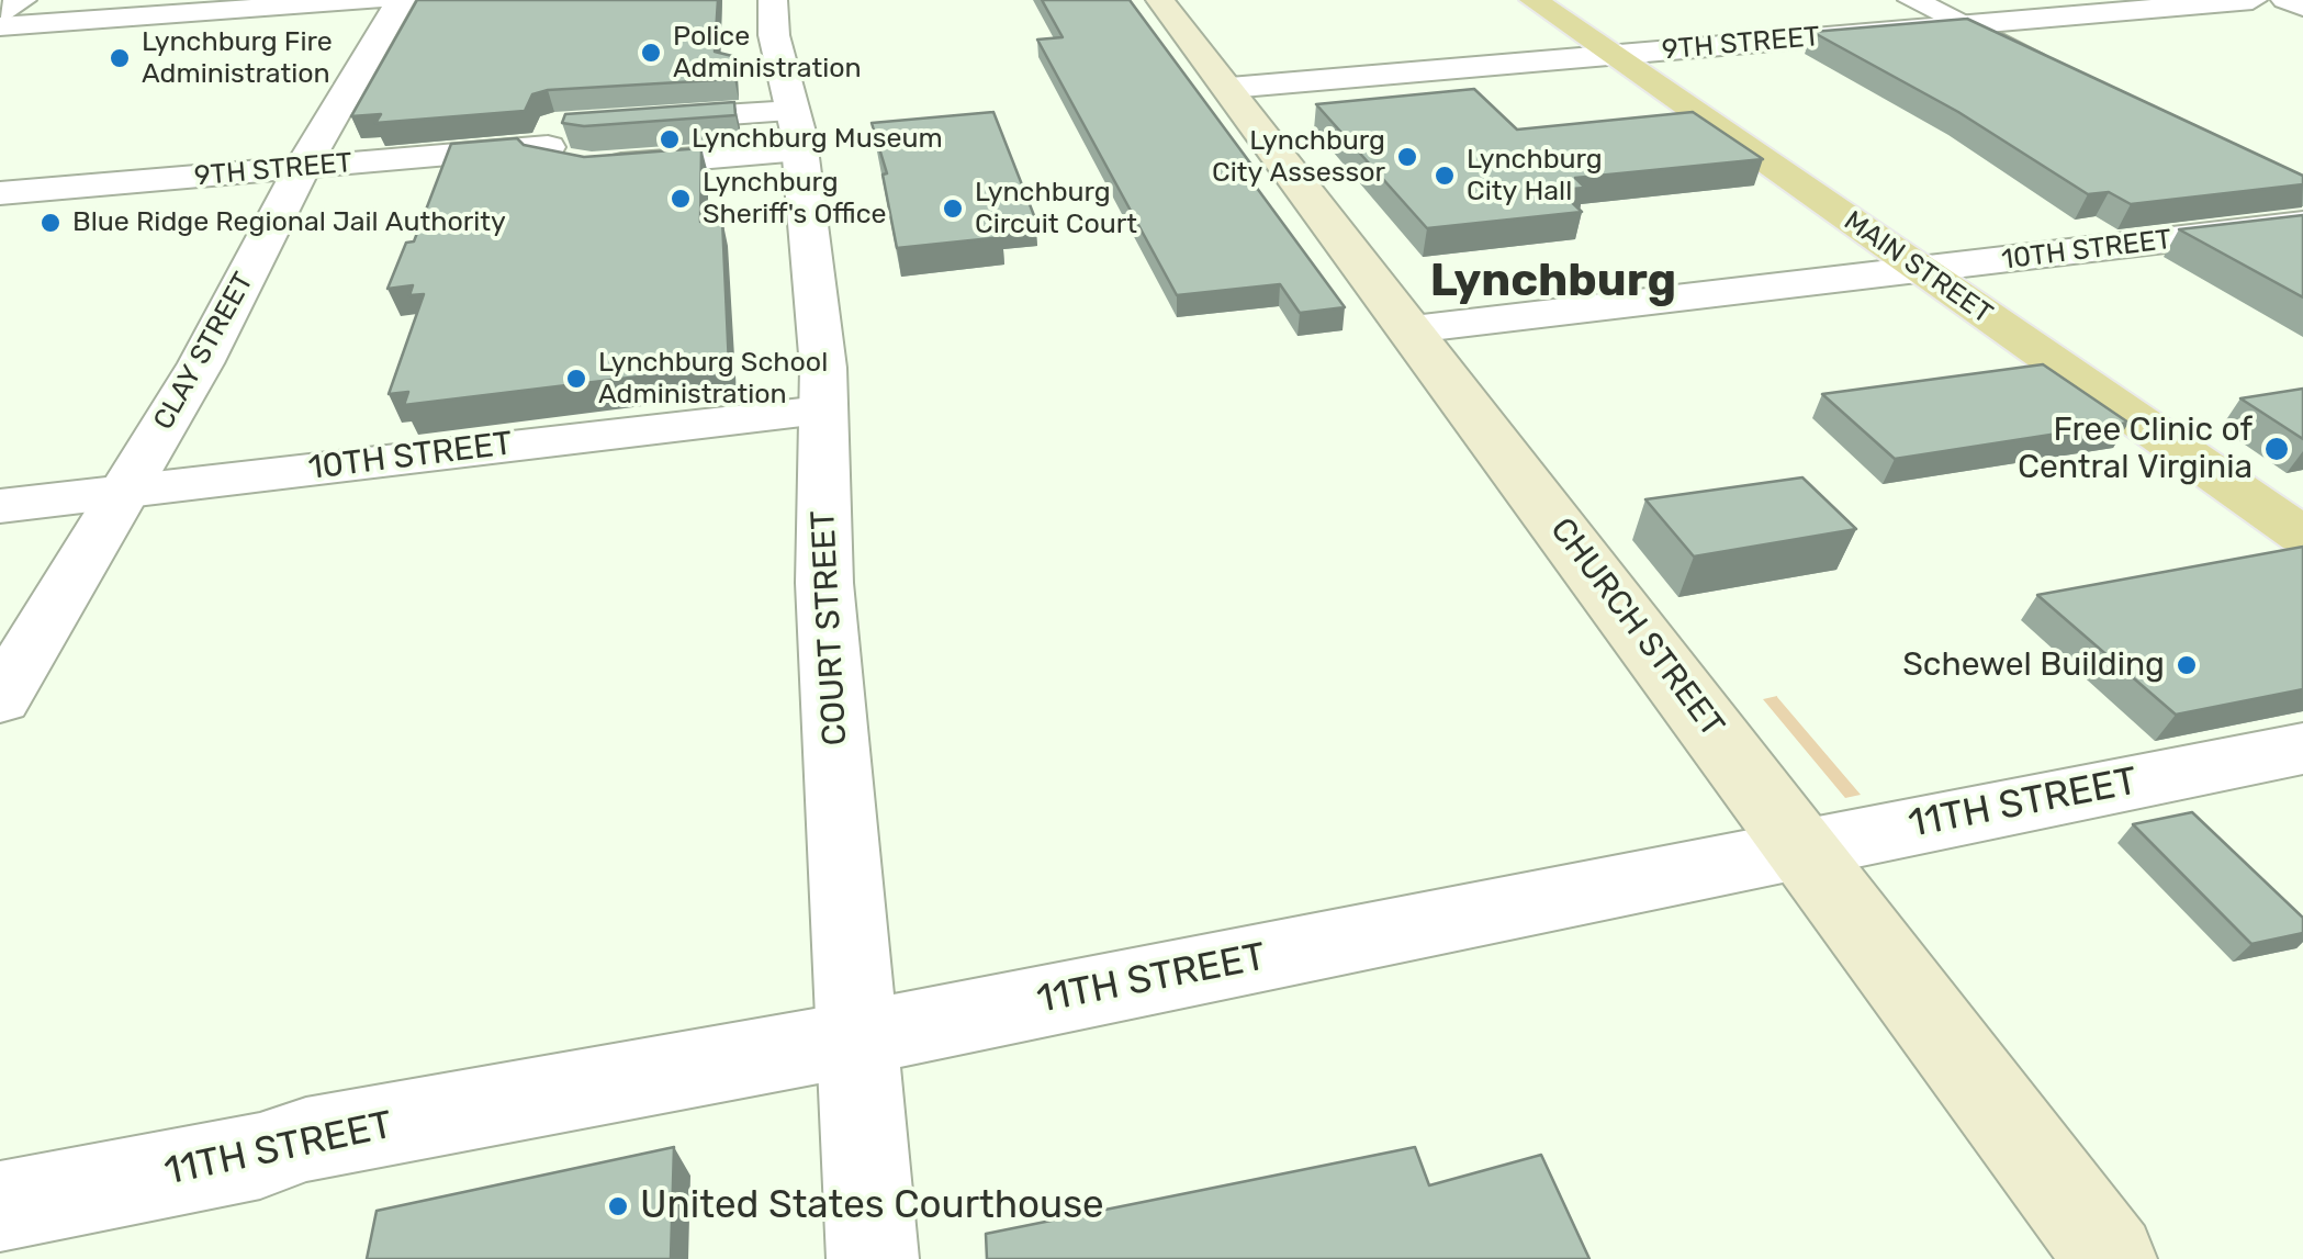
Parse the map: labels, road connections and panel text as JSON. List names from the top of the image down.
{
  "streets": {
    "main road": ["MAIN STREET", "CHURCH STREET"],
    "street": [
      "9TH STREET",
      "10TH STREET",
      "CLAY STREET",
      "COURT STREET",
      "11TH STREET"
    ]
  },
  "crossings": [
    ["9TH STREET", "MAIN STREET"],
    ["9TH STREET", "CLAY STREET"],
    ["9TH STREET", "COURT STREET"],
    ["9TH STREET", "CHURCH STREET"],
    ["10TH STREET", "MAIN STREET"],
    ["10TH STREET", "CLAY STREET"],
    ["10TH STREET", "COURT STREET"],
    ["10TH STREET", "CHURCH STREET"],
    ["COURT STREET", "11TH STREET"],
    ["CHURCH STREET", "11TH STREET"]
  ],
  "districts": ["Lynchburg"],
  "places": [
    "Police Administration",
    "Lynchburg Fire Administration",
    "Lynchburg Museum",
    "Lynchburg City Assessor",
    "Lynchburg City Hall",
    "Lynchburg Sheriff's Office",
    "Lynchburg Circuit Court",
    "Blue Ridge Regional Jail Authority",
    "Lynchburg School Administration",
    "Free Clinic of Central Virginia",
    "Schewel Building",
    "United States Courthouse"
  ]
}
